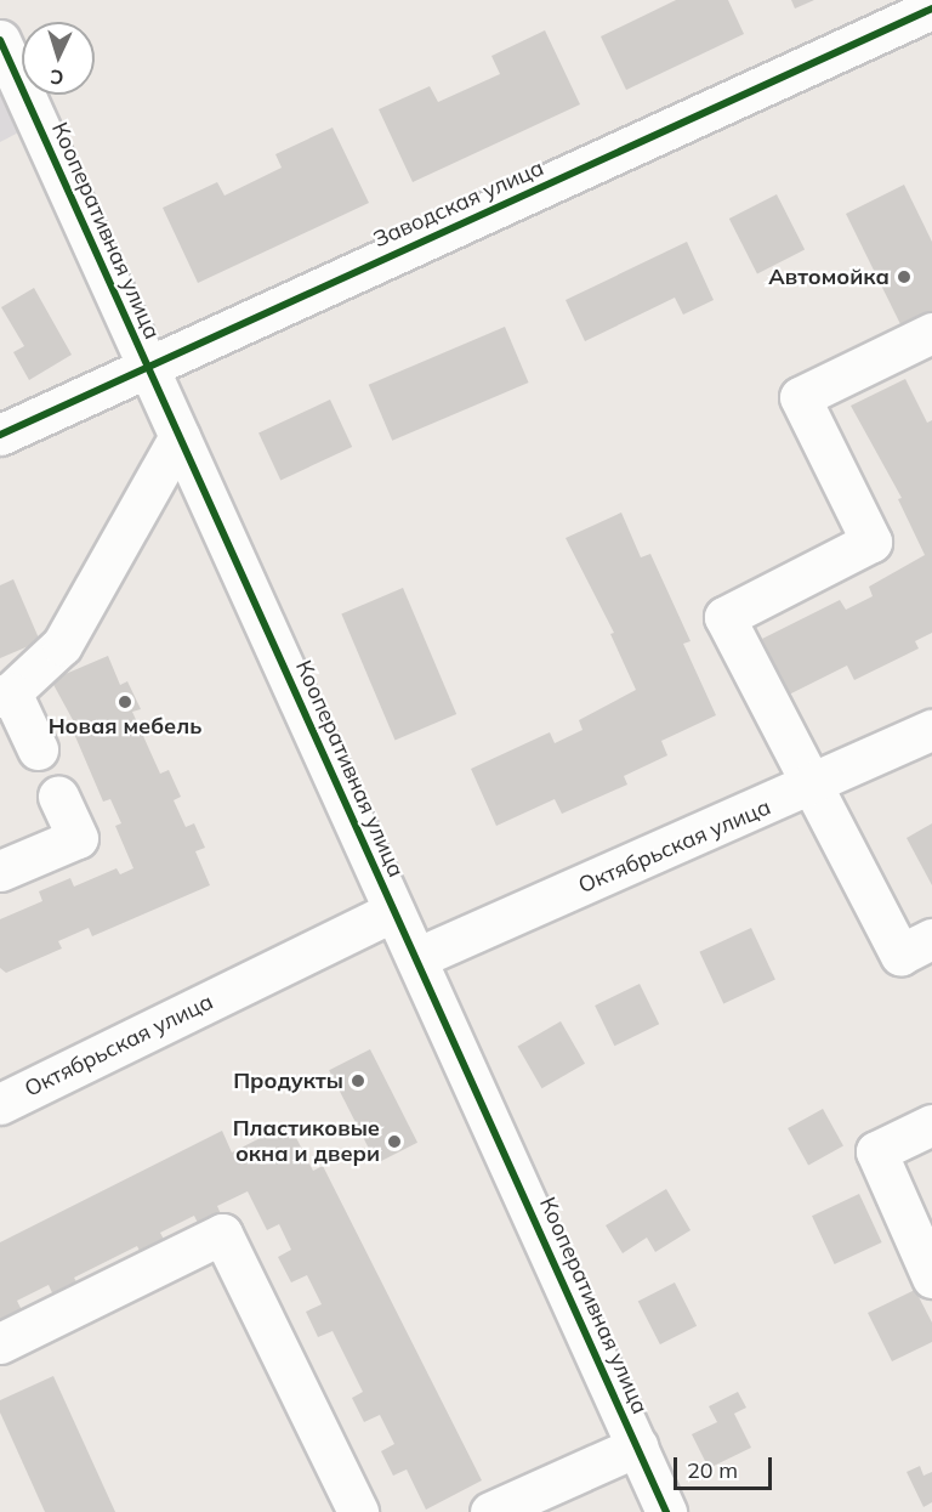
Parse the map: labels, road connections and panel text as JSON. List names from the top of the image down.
{
  "streets": {
    "street": ["Заводская улица", "Кооперативная улица", "Октябрьская улица"]
  },
  "crossings": [
    ["Заводская улица", "Кооперативная улица"],
    ["Кооперативная улица", "Октябрьская улица"]
  ],
  "places": [
    "Автомойка",
    "Новая мебель",
    "Продукты",
    "Пластиковые окна и двери"
  ],
  "scale_bar": "20 m",
  "north": "bottom"
}
